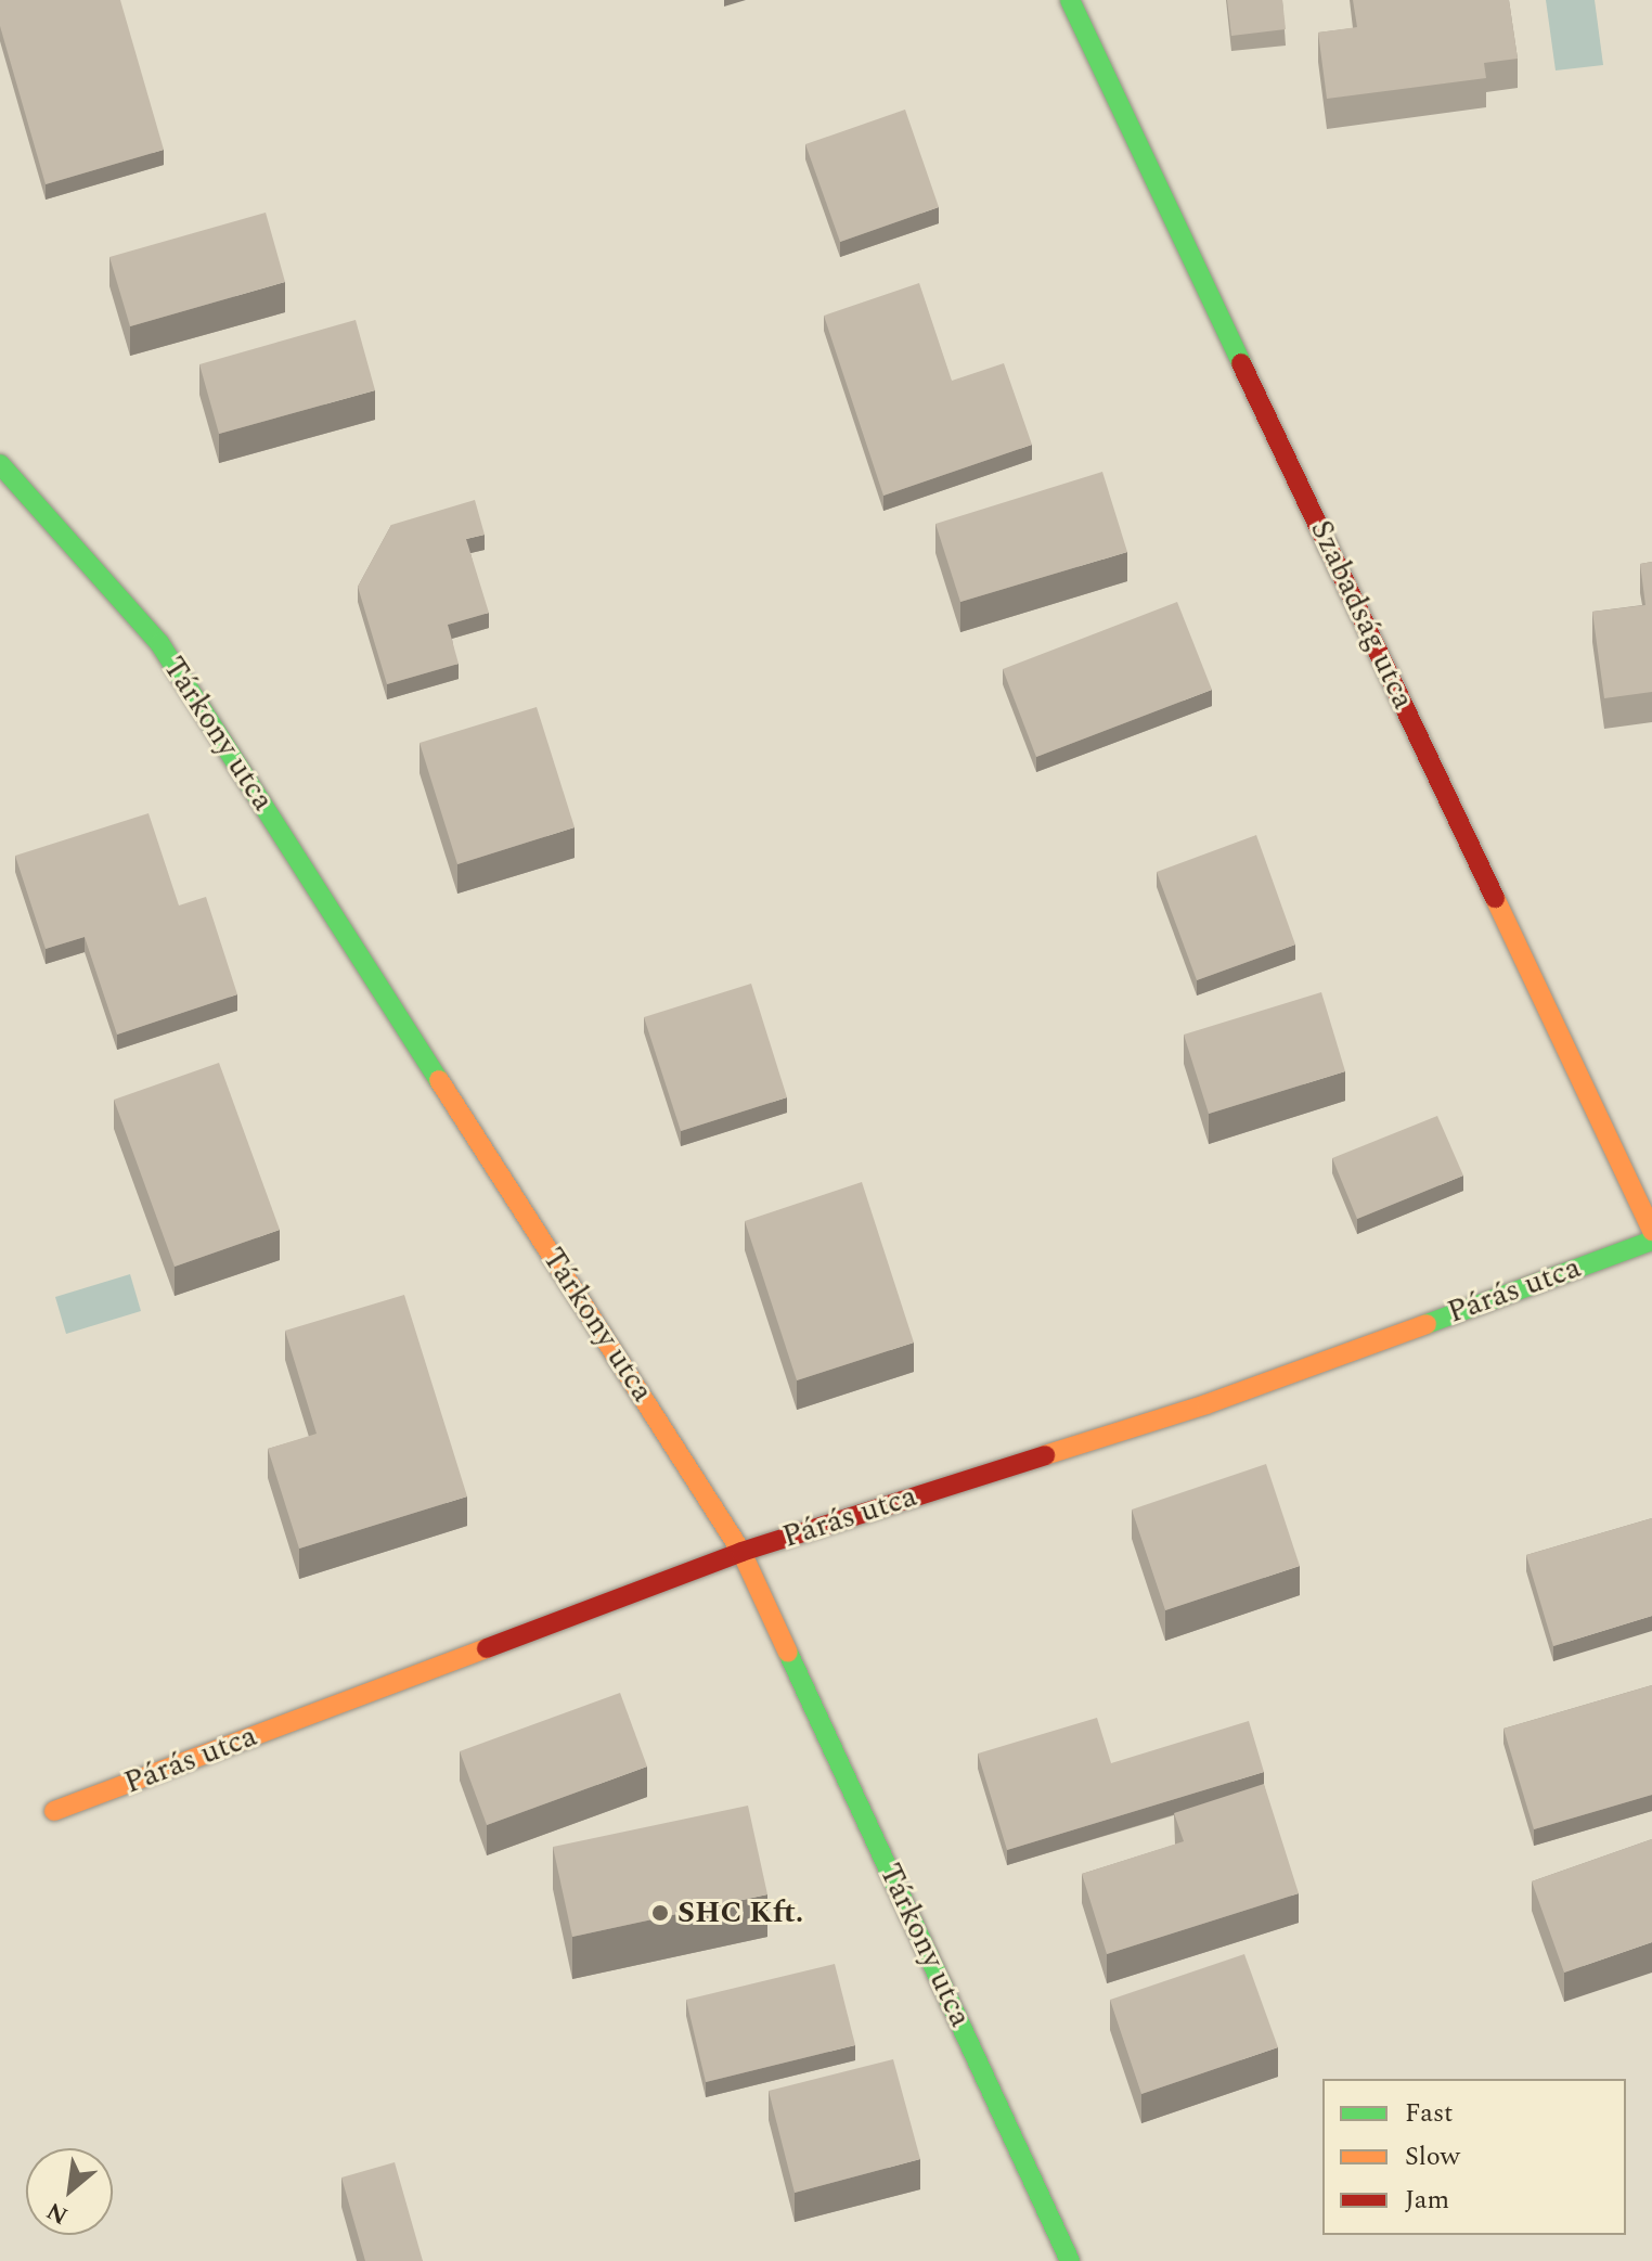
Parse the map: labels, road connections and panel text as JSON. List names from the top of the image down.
{
  "streets": {
    "street": ["Szabadság utca", "Tárkony utca", "Párás utca"]
  },
  "crossings": [
    ["Tárkony utca", "Párás utca"]
  ],
  "places": ["SHC Kft."],
  "legend": ["Fast", "Slow", "Jam"],
  "north": "bottom left"
}
